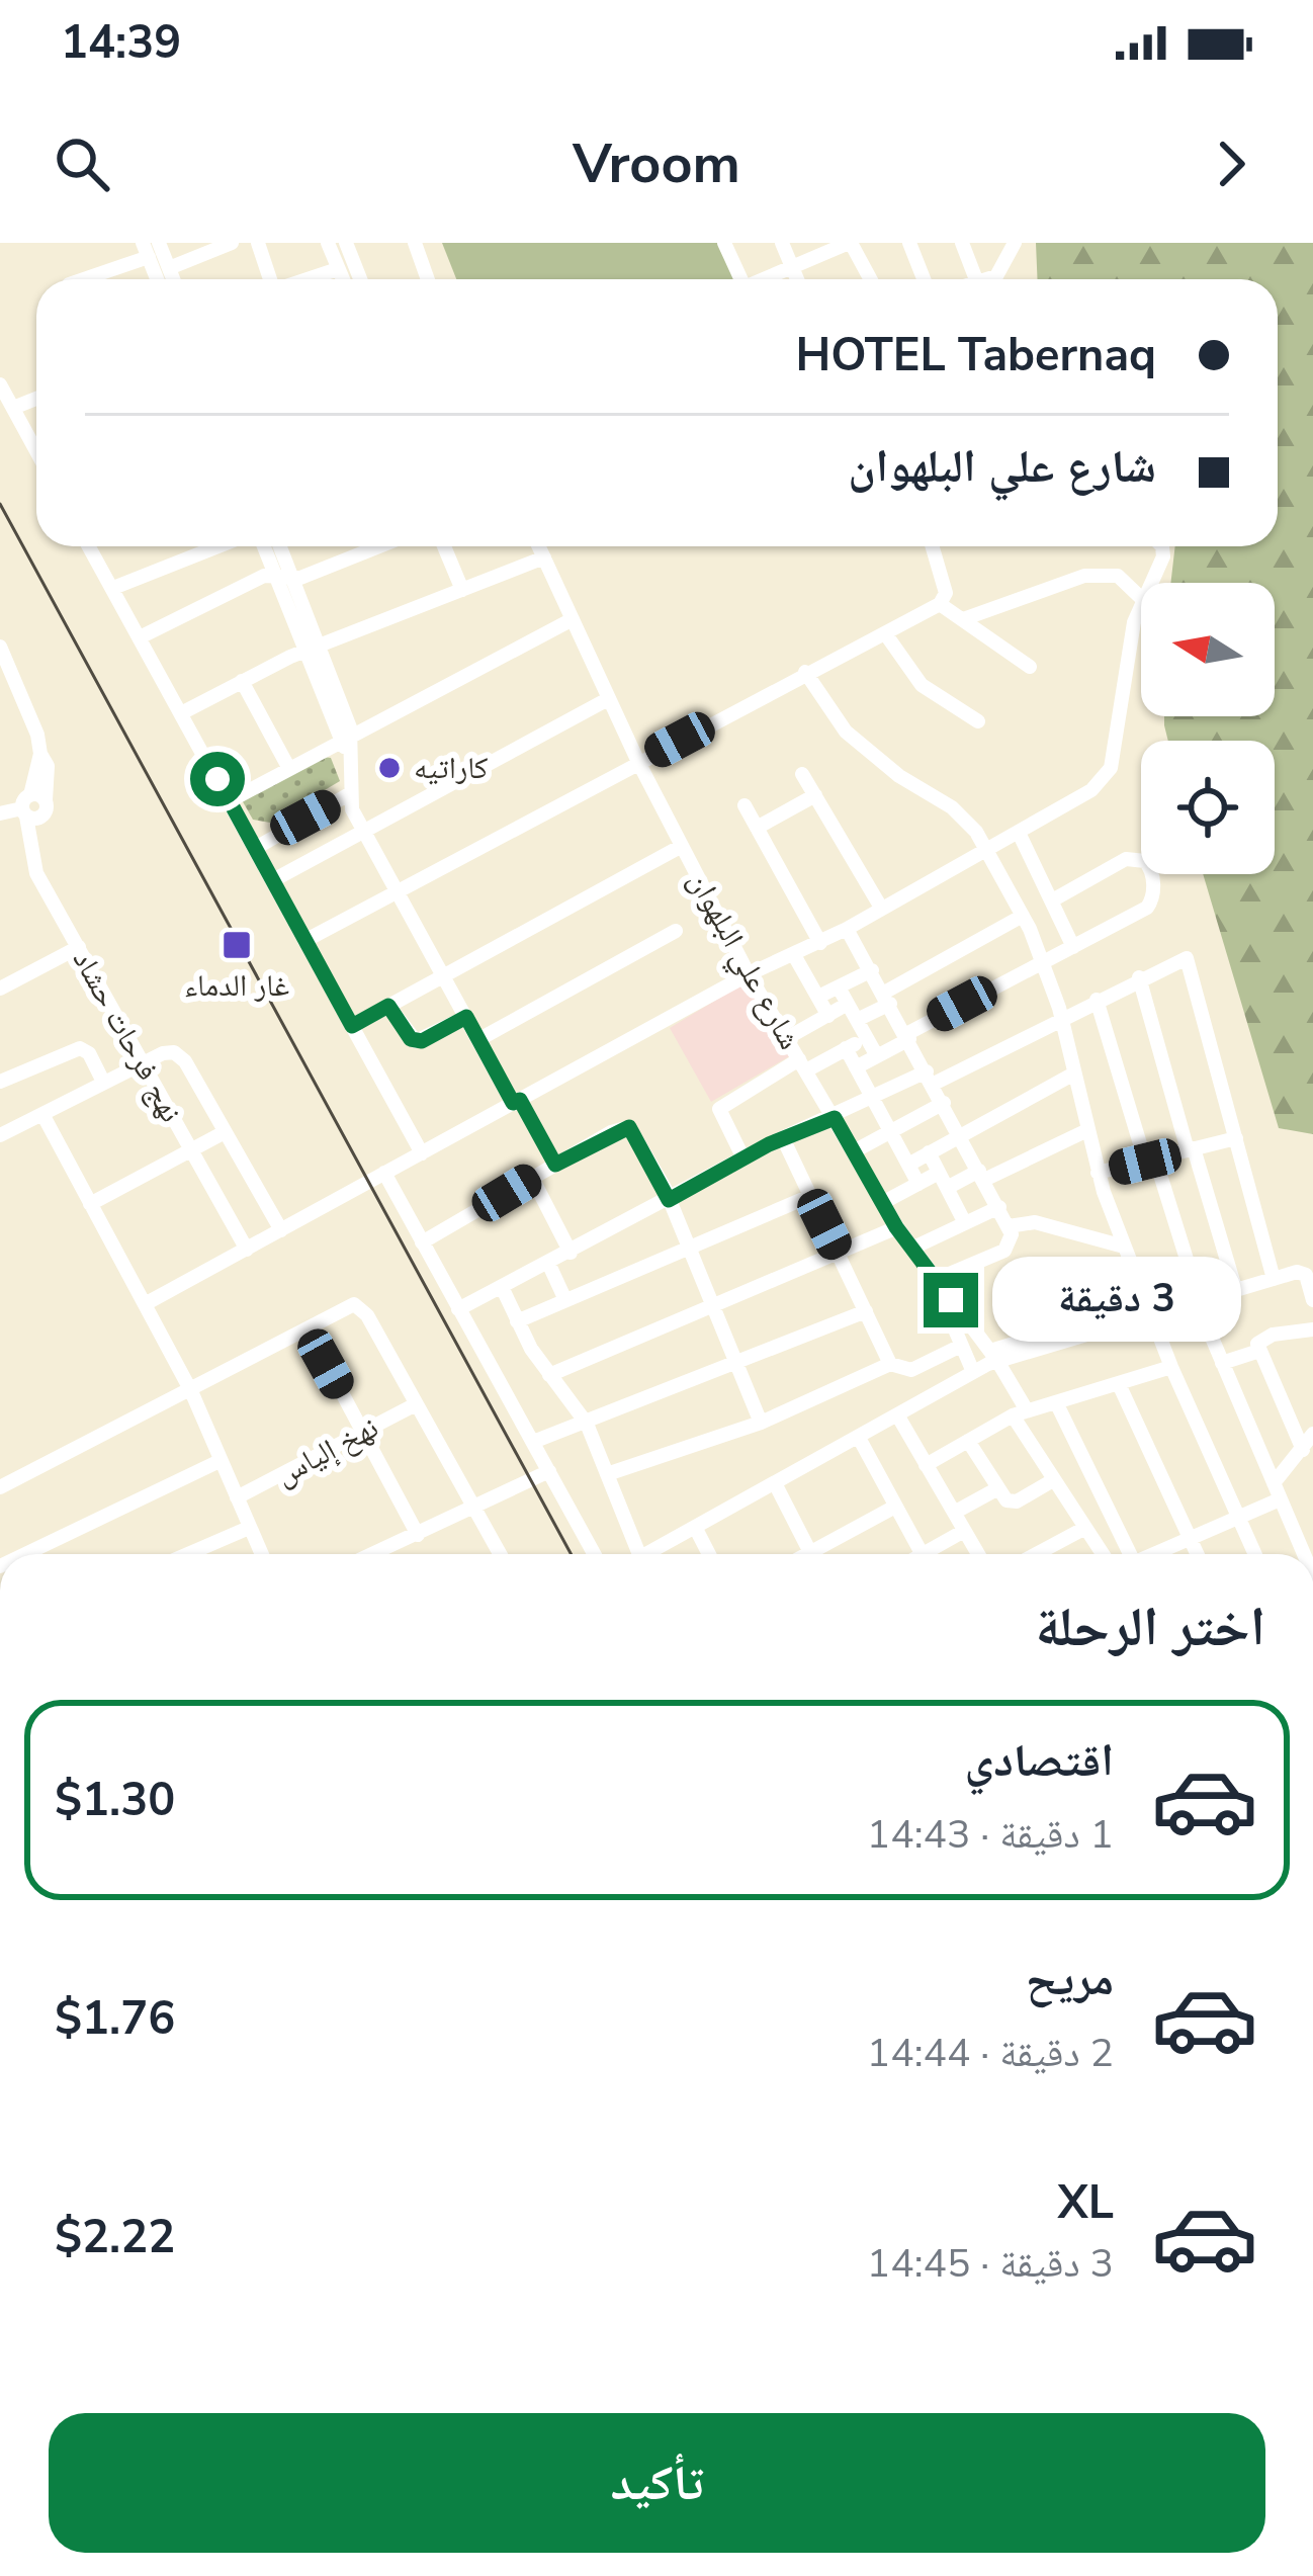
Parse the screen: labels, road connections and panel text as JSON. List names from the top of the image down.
{
  "streets": {
    "street": ["شارع علي البلهوان", "نهج فرحات حشاد", "نهخ إلياس"]
  },
  "places": {
    "other": ["كاراتيه"],
    "transit": ["غار الدماء"]
  },
  "north": "left",
  "page": {
    "status": "14:39",
    "header": "Vroom",
    "banner": ["HOTEL Tabernaq", "شارع علي البلهوان"],
    "bubble": "3 دقيقة",
    "heading": "اختر الرحلة",
    "list": [
      {
        "name": "اقتصادي",
        "note": "1 دقيقة · 14:43",
        "value": "$1.30"
      },
      {
        "name": "مريح",
        "note": "2 دقيقة · 14:44",
        "value": "$1.76"
      },
      {
        "name": "XL",
        "note": "3 دقيقة · 14:45",
        "value": "$2.22"
      }
    ],
    "buttons": "تأكيد"
  }
}
